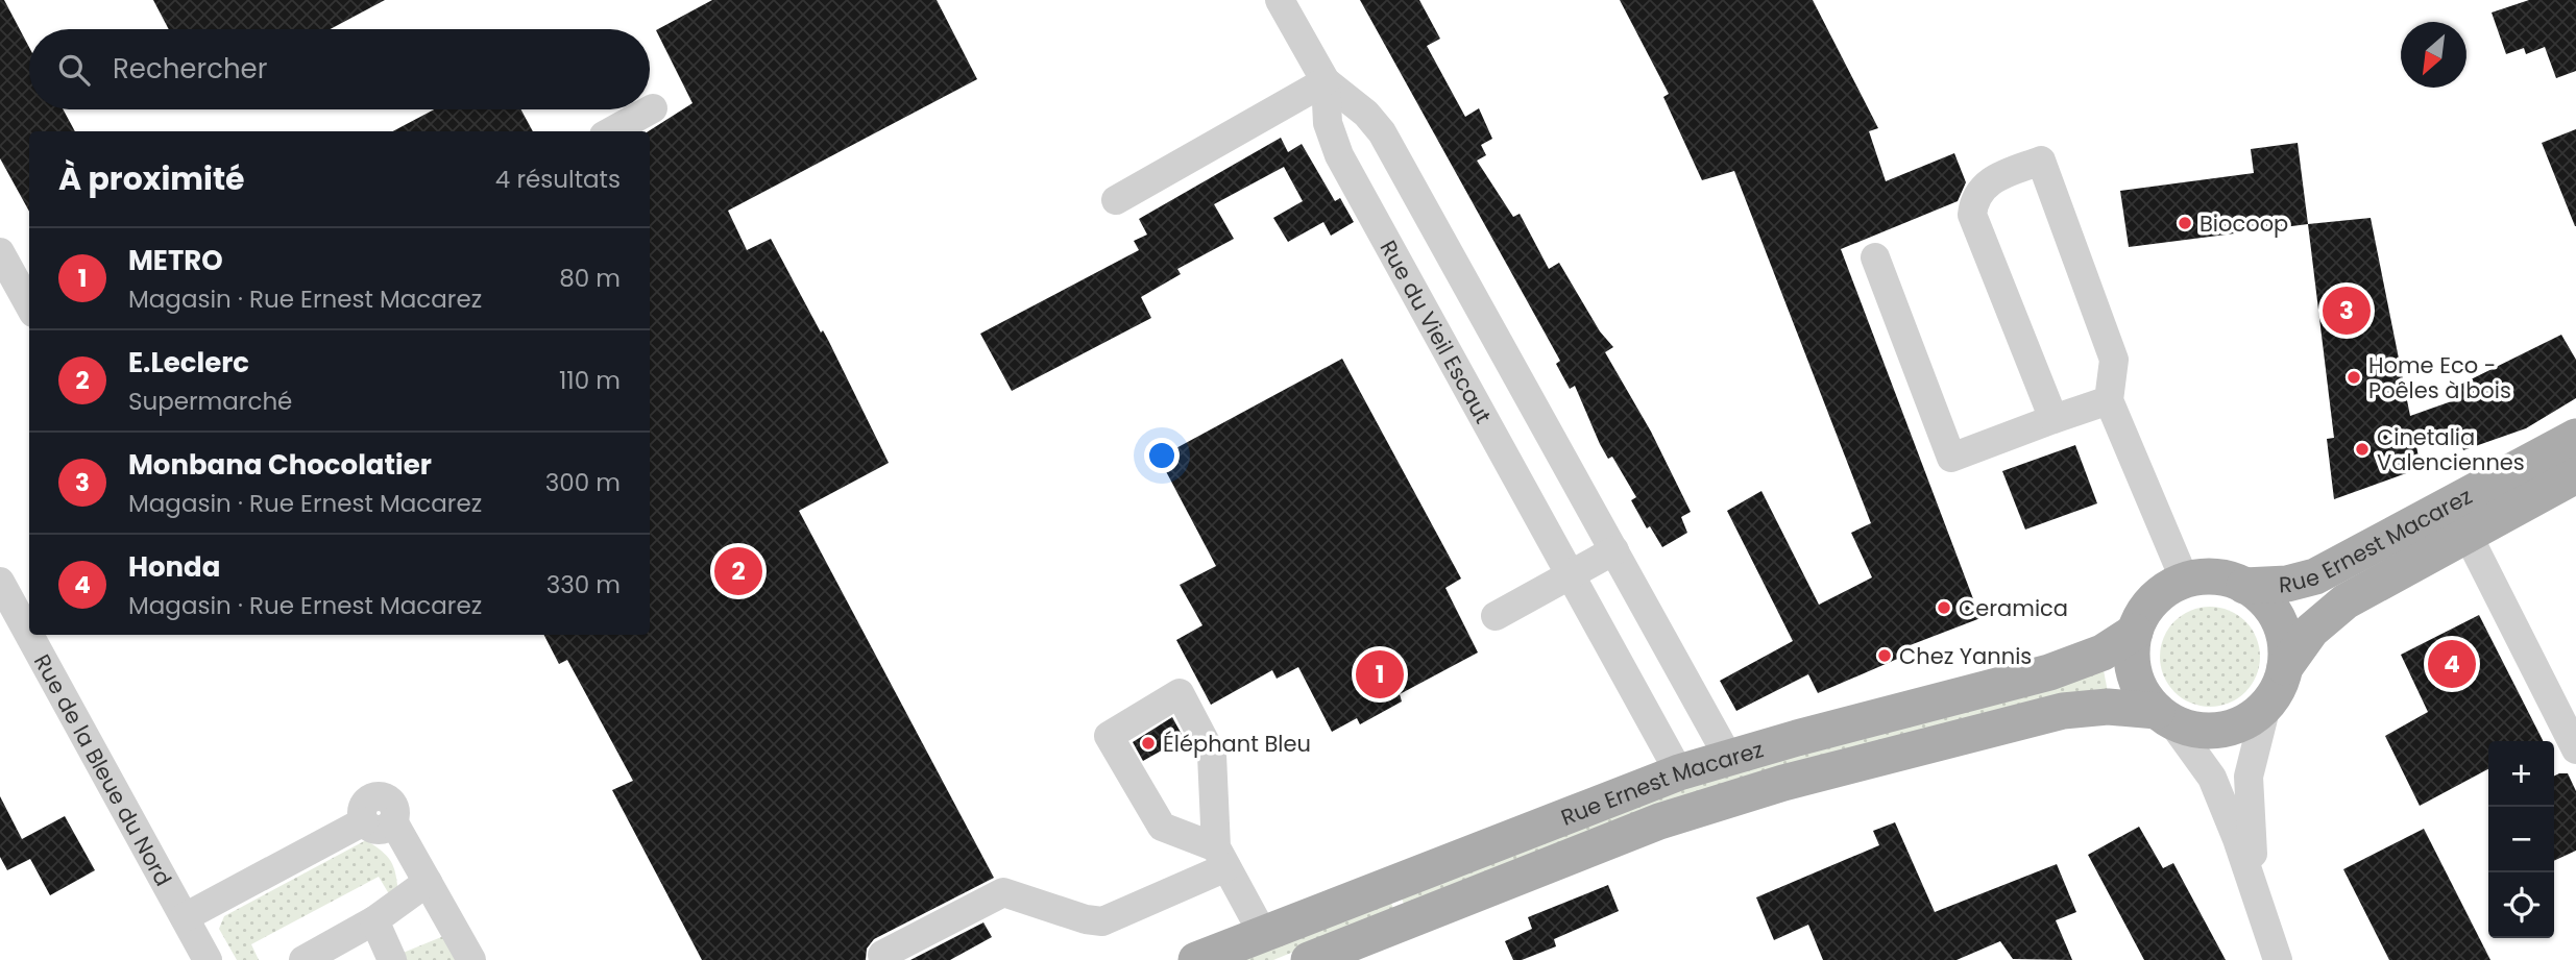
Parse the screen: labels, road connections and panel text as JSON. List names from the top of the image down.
{
  "streets": {
    "main road": ["Rue Ernest Macarez"],
    "street": ["Rue du Vieil Escaut", "Rue de la Bleue du Nord"]
  },
  "crossings": [
    ["Rue du Vieil Escaut", "Rue Ernest Macarez"]
  ],
  "places": [
    "Biocoop",
    "Home Eco - Poêles à bois",
    "Cinetalia Valenciennes",
    "Ceramica",
    "Chez Yannis",
    "Éléphant Bleu"
  ],
  "north": "bottom left",
  "page": {
    "search": "Rechercher",
    "heading": ["À proximité", "4 résultats"],
    "list": [
      {
        "mark": "1",
        "name": "METRO",
        "note": "Magasin · Rue Ernest Macarez",
        "value": "80 m"
      },
      {
        "mark": "2",
        "name": "E.Leclerc",
        "note": "Supermarché",
        "value": "110 m"
      },
      {
        "mark": "3",
        "name": "Monbana Chocolatier",
        "note": "Magasin · Rue Ernest Macarez",
        "value": "300 m"
      },
      {
        "mark": "4",
        "name": "Honda",
        "note": "Magasin · Rue Ernest Macarez",
        "value": "330 m"
      }
    ],
    "pins": [
      "3",
      "2",
      "4",
      "1"
    ],
    "map_buttons": ["+", "−"]
  }
}
